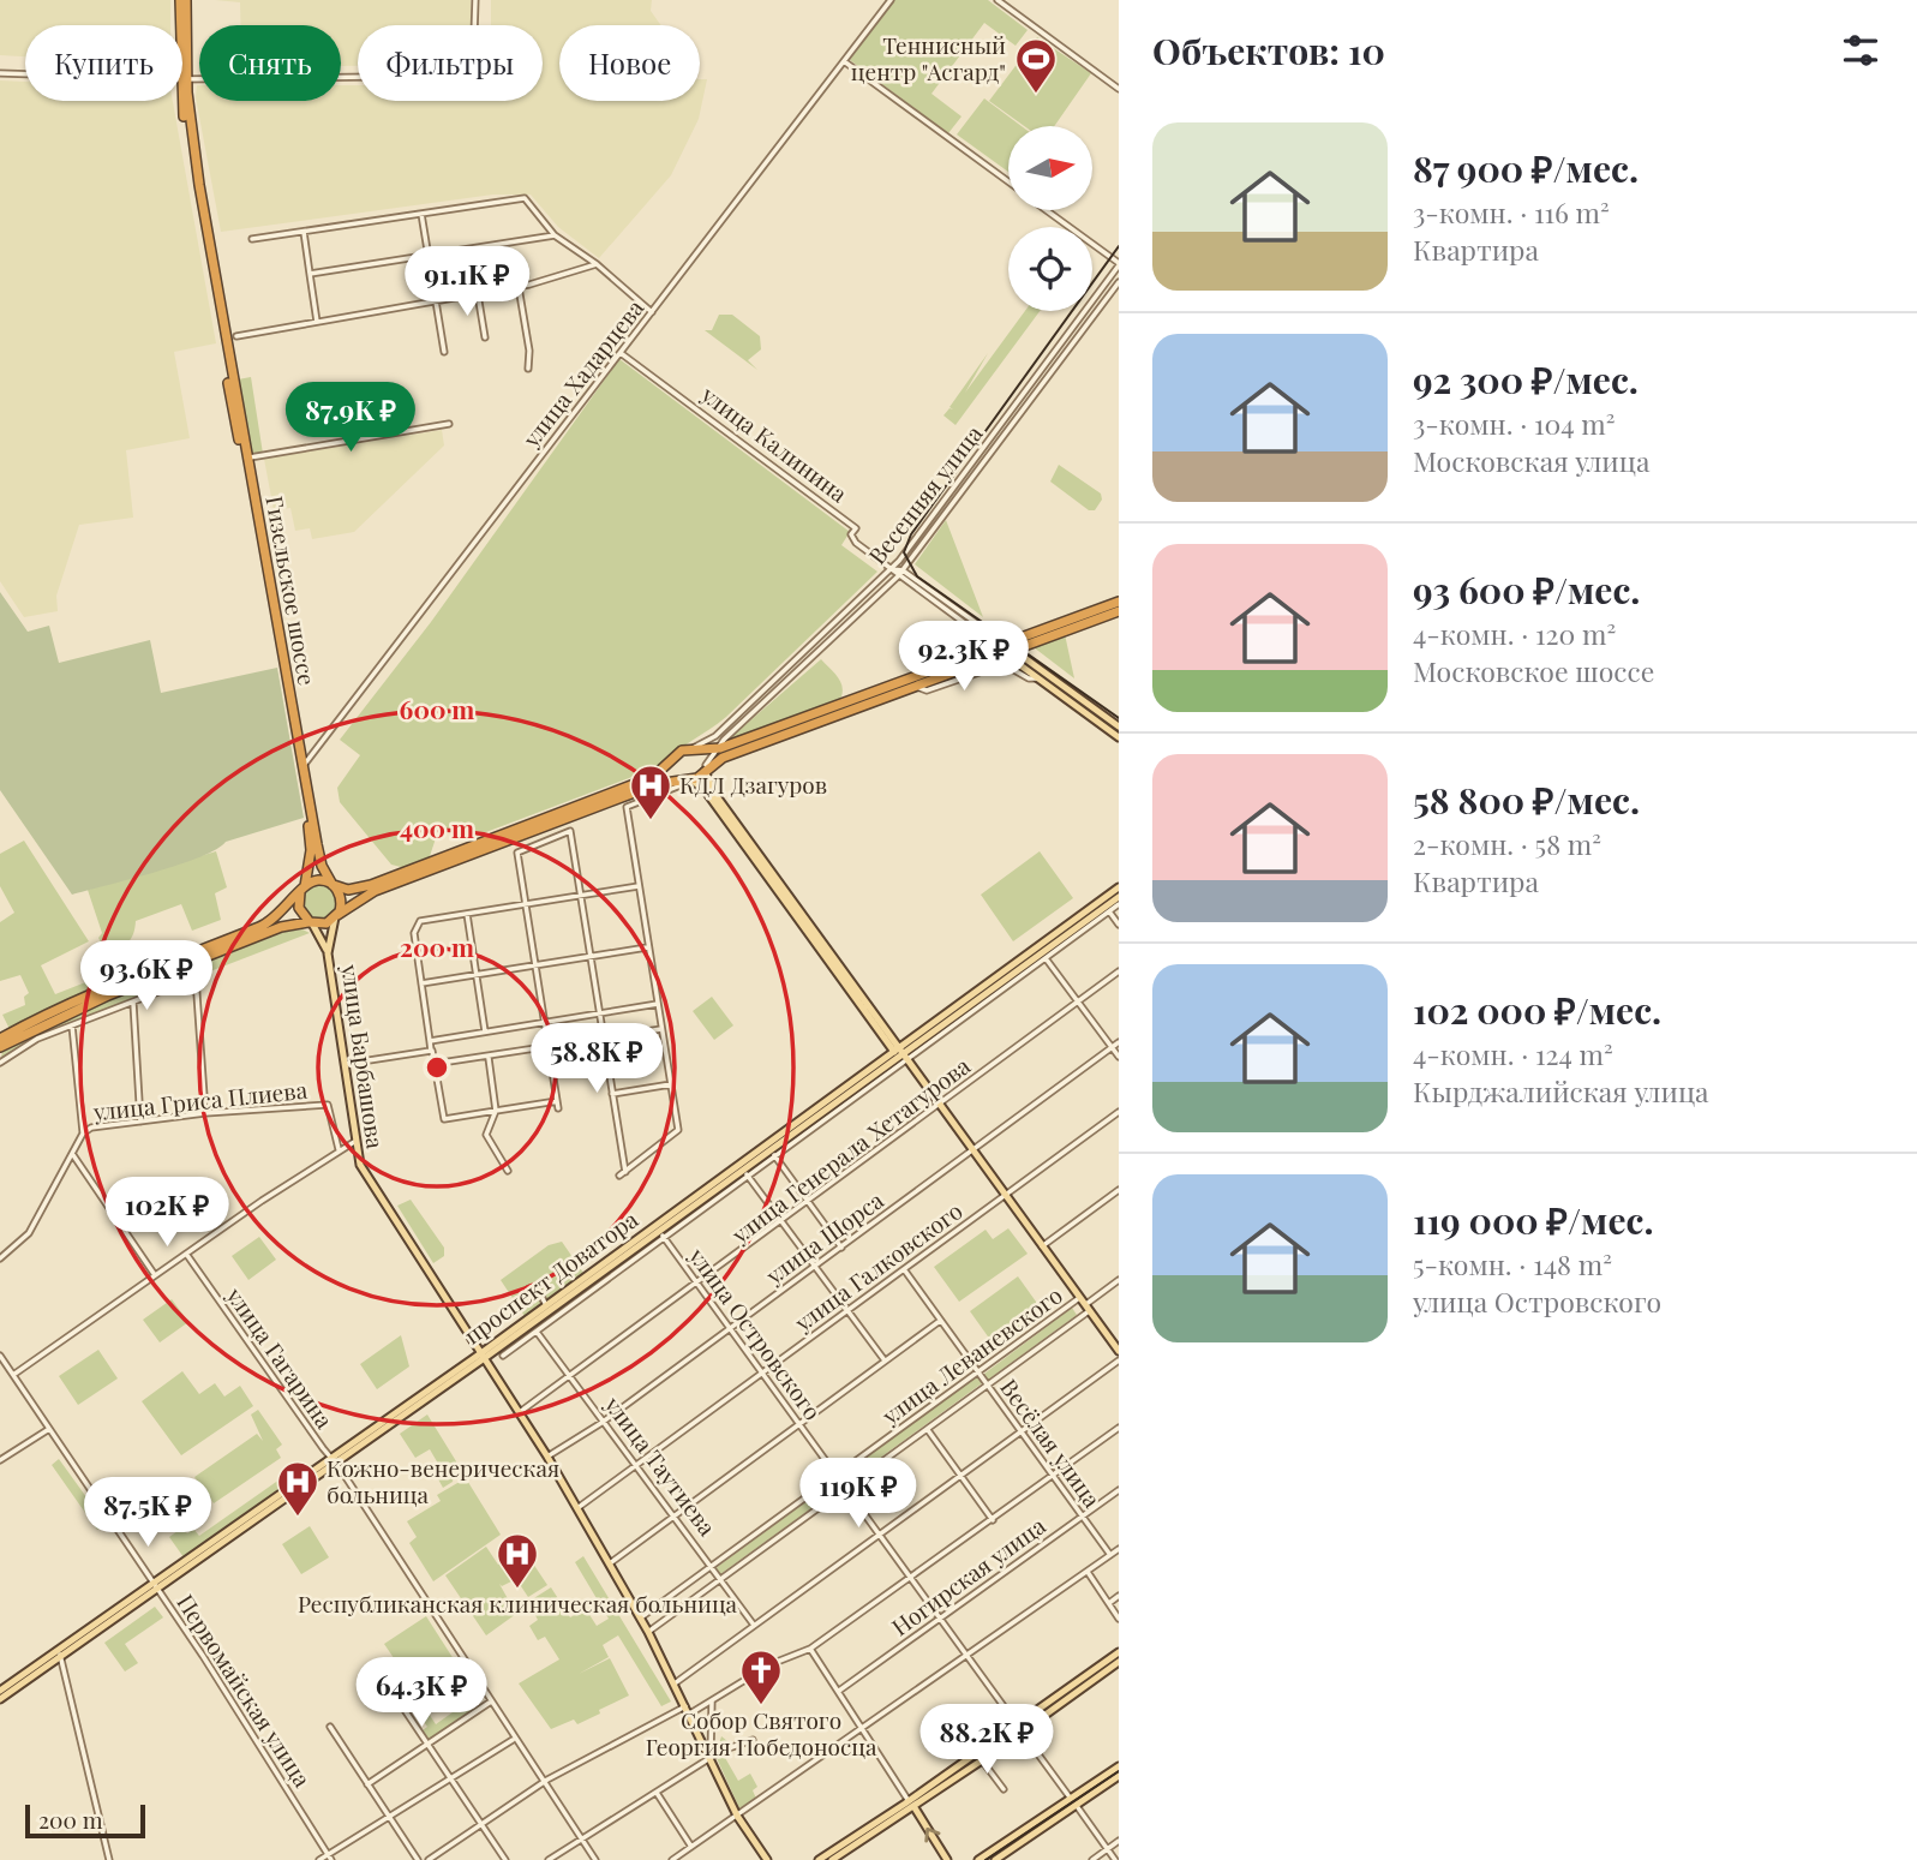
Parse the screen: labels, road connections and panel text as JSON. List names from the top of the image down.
{
  "streets": {
    "highway": ["Гизельское шоссе"],
    "main road": ["улица Калинина", "улица Барбашова", "проспект Доватора"],
    "street": [
      "улица Хадарцева",
      "Весенняя улица",
      "улица Гриса Плиева",
      "улица Генерала Хетагурова",
      "улица Щорса",
      "улица Галковского",
      "улица Островского",
      "улица Леваневского",
      "улица Гагарина",
      "Весёлая улица",
      "улица Таутиева",
      "Ногирская улица",
      "Первомайская улица"
    ]
  },
  "crossings": [
    ["улица Хадарцева", "улица Калинина"],
    ["улица Хадарцева", "Гизельское шоссе"],
    ["улица Калинина", "Весенняя улица"],
    ["Гизельское шоссе", "улица Барбашова"],
    ["улица Барбашова", "улица Генерала Хетагурова"],
    ["улица Барбашова", "улица Щорса"],
    ["улица Барбашова", "улица Галковского"],
    ["улица Барбашова", "проспект Доватора"],
    ["улица Барбашова", "улица Леваневского"],
    ["улица Генерала Хетагурова", "улица Островского"],
    ["улица Генерала Хетагурова", "улица Таутиева"],
    ["улица Щорса", "улица Островского"],
    ["улица Щорса", "улица Таутиева"],
    ["улица Галковского", "улица Островского"],
    ["улица Галковского", "Весёлая улица"],
    ["улица Галковского", "улица Таутиева"],
    ["проспект Доватора", "улица Островского"],
    ["проспект Доватора", "улица Гагарина"],
    ["проспект Доватора", "улица Таутиева"],
    ["проспект Доватора", "Первомайская улица"],
    ["улица Островского", "улица Леваневского"],
    ["улица Островского", "Ногирская улица"],
    ["улица Леваневского", "Весёлая улица"],
    ["улица Леваневского", "улица Таутиева"],
    ["Весёлая улица", "Ногирская улица"]
  ],
  "places": {
    "sports": ["Теннисный центр \"Асгард\""],
    "hospital": ["КДЛ Дзагуров", "Кожно-венерическая больница", "Республиканская клиническая больница"],
    "church": ["Собор Святого Георгия Победоносца"]
  },
  "scale_bar": "200 m",
  "north": "right",
  "page": {
    "heading": "Объектов: 10",
    "chip": [
      "Купить",
      "Снять",
      "Фильтры",
      "Новое"
    ],
    "list": [
      {
        "name": "87 900 ₽/мес.",
        "note": "3-комн. · 116 m² · Квартира"
      },
      {
        "name": "92 300 ₽/мес.",
        "note": "3-комн. · 104 m² · Московская улица"
      },
      {
        "name": "93 600 ₽/мес.",
        "note": "4-комн. · 120 m² · Московское шоссе"
      },
      {
        "name": "58 800 ₽/мес.",
        "note": "2-комн. · 58 m² · Квартира"
      },
      {
        "name": "102 000 ₽/мес.",
        "note": "4-комн. · 124 m² · Кырджалийская улица"
      },
      {
        "name": "119 000 ₽/мес.",
        "note": "5-комн. · 148 m² · улица Островского"
      }
    ],
    "price": [
      "91.1K ₽",
      "87.9K ₽",
      "92.3K ₽",
      "93.6K ₽",
      "58.8K ₽",
      "102K ₽",
      "119K ₽",
      "87.5K ₽",
      "64.3K ₽",
      "88.2K ₽"
    ],
    "scale": "200 m"
  },
  "rings": ["600 m", "400 m", "200 m"]
}
